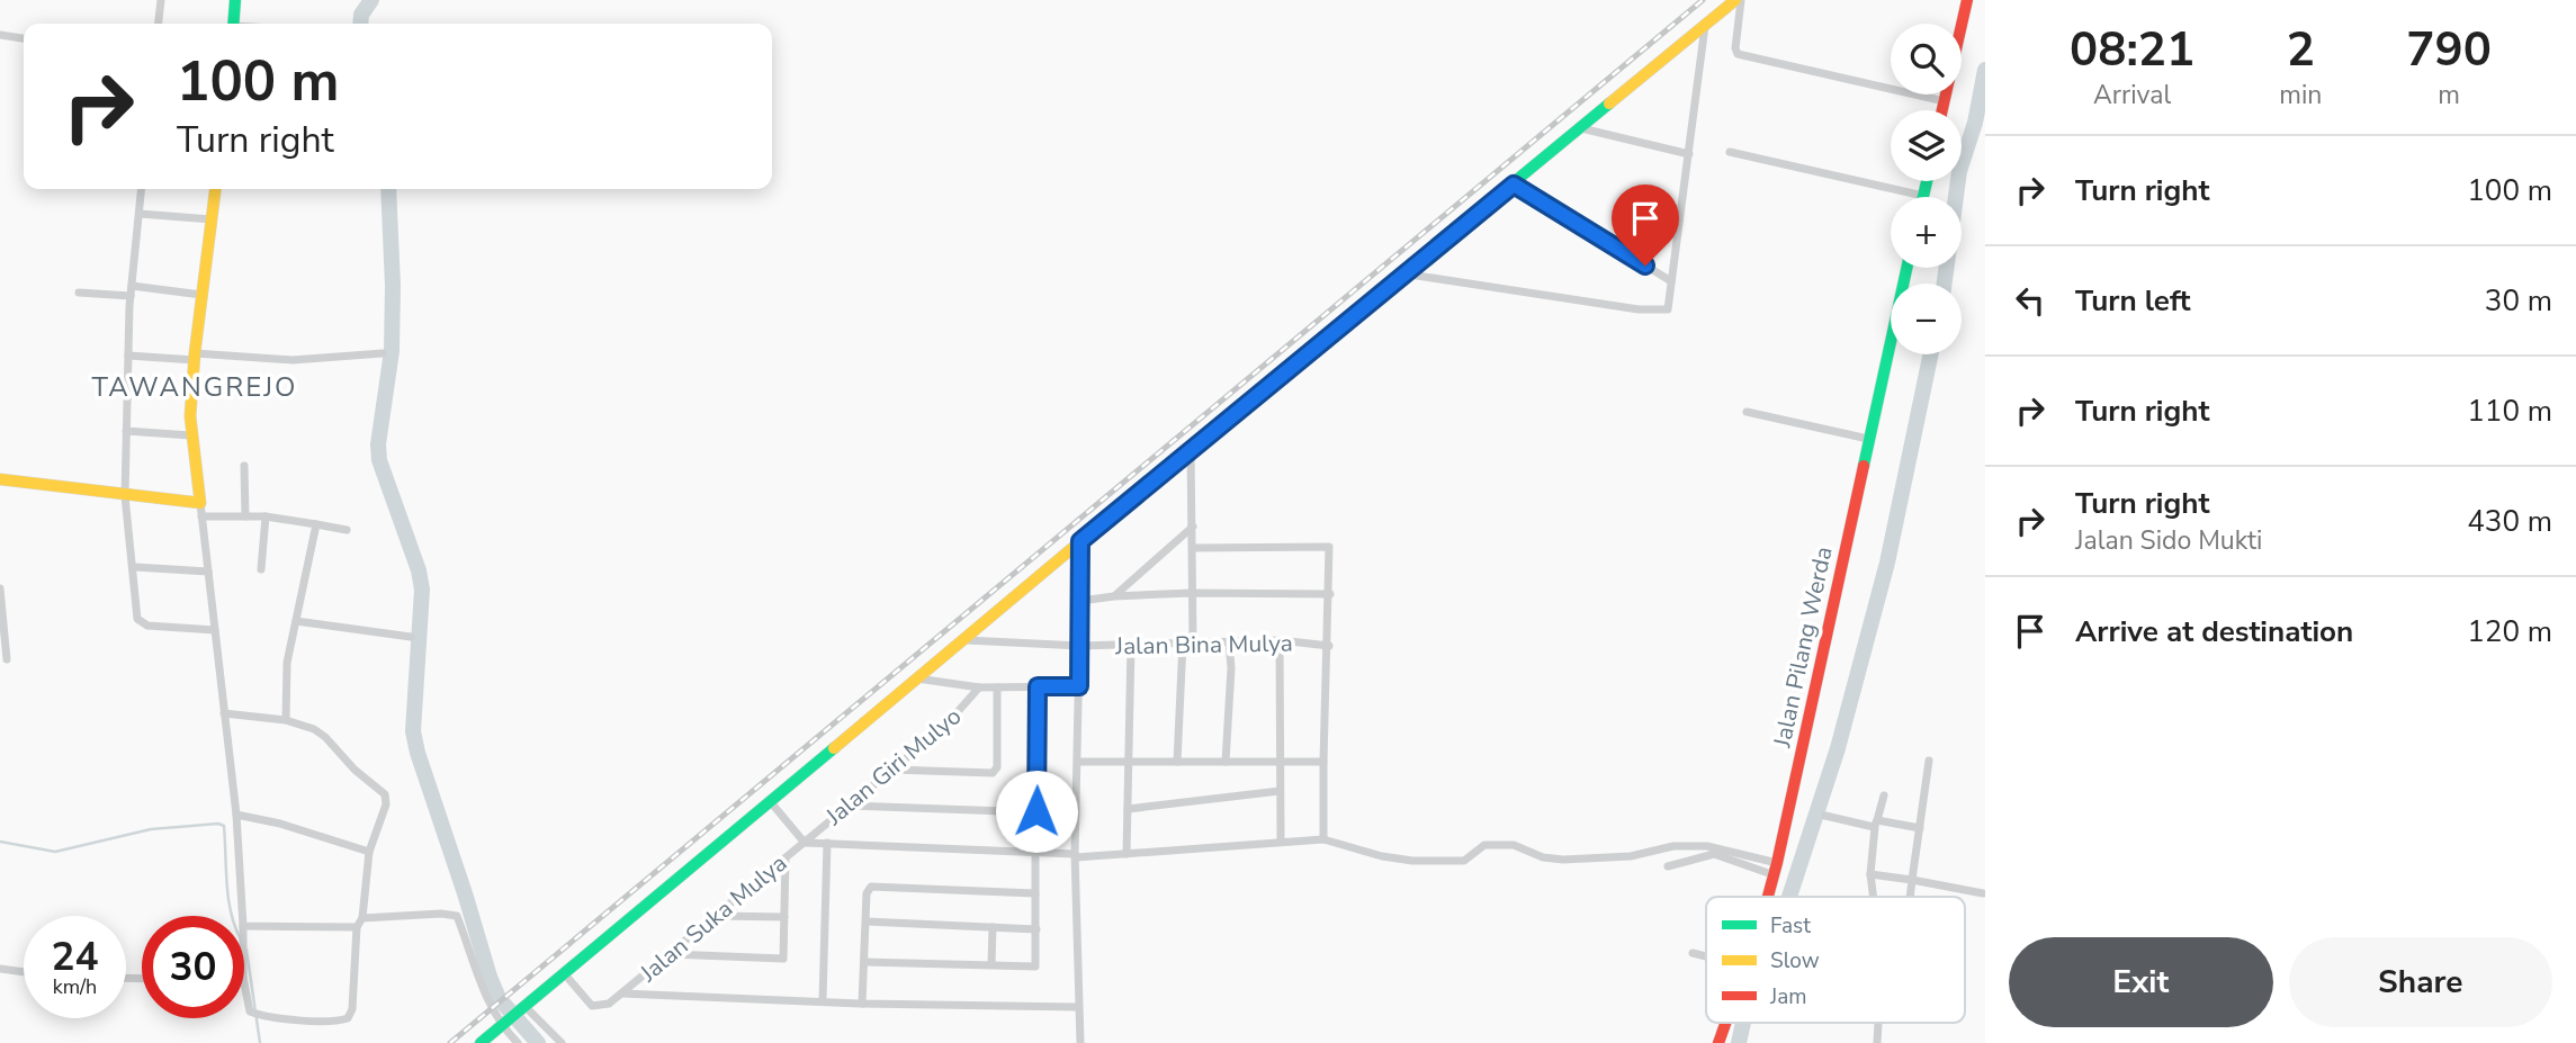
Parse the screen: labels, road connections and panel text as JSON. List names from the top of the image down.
{
  "streets": {
    "main road": ["Jalan Pilang Werda"],
    "street": ["Jalan Bina Mulya", "Jalan Giri Mulyo", "Jalan Suka Mulya"]
  },
  "crossings": [
    ["Jalan Giri Mulyo", "Jalan Suka Mulya"]
  ],
  "districts": ["TAWANGREJO"],
  "legend": ["Fast", "Slow", "Jam"],
  "page": {
    "eta": [
      "08:21",
      "Arrival",
      "2",
      "min",
      "790",
      "m"
    ],
    "map_buttons": ["+", "−"],
    "turn": ["100 m", "Turn right"],
    "list": [
      {
        "name": "Turn right",
        "value": "100 m"
      },
      {
        "name": "Turn left",
        "value": "30 m"
      },
      {
        "name": "Turn right",
        "value": "110 m"
      },
      {
        "name": "Turn right",
        "note": "Jalan Sido Mukti",
        "value": "430 m"
      },
      {
        "name": "Arrive at destination",
        "value": "120 m"
      }
    ],
    "speed": "24 km/h",
    "limit": "30",
    "buttons": ["Exit", "Share"]
  }
}
